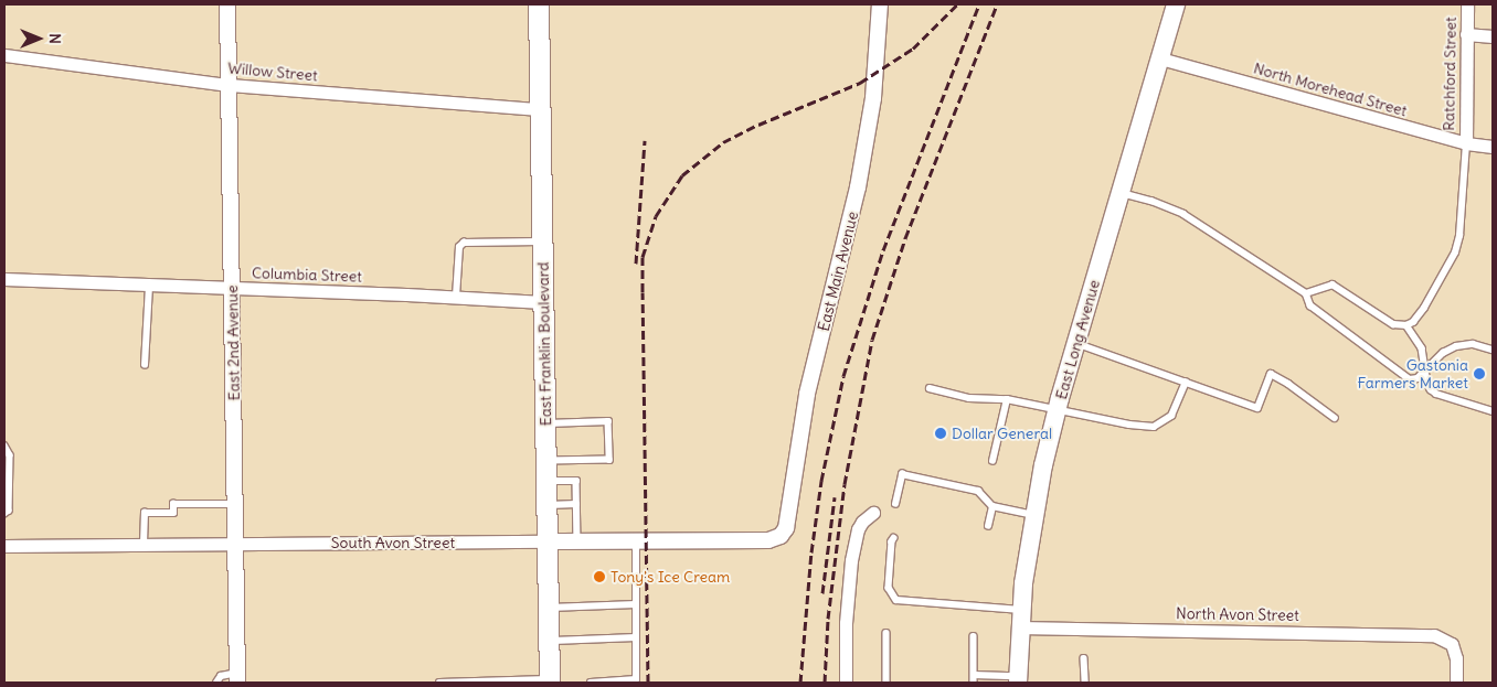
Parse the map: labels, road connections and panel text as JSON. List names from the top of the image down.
{
  "streets": {
    "main road": ["East Long Avenue", "East Franklin Boulevard"],
    "street": [
      "Willow Street",
      "Ratchford Street",
      "North Morehead Street",
      "East Main Avenue",
      "Columbia Street",
      "East 2nd Avenue",
      "South Avon Street",
      "North Avon Street"
    ]
  },
  "crossings": [
    ["Willow Street", "East 2nd Avenue"],
    ["Willow Street", "East Franklin Boulevard"],
    ["Ratchford Street", "North Morehead Street"],
    ["North Morehead Street", "East Long Avenue"],
    ["East Main Avenue", "South Avon Street"],
    ["Columbia Street", "East 2nd Avenue"],
    ["Columbia Street", "East Franklin Boulevard"],
    ["East Long Avenue", "North Avon Street"],
    ["East 2nd Avenue", "South Avon Street"],
    ["East Franklin Boulevard", "South Avon Street"]
  ],
  "places": ["Gastonia Farmers Market", "Dollar General", "Tony's Ice Cream"],
  "north": "right"
}
